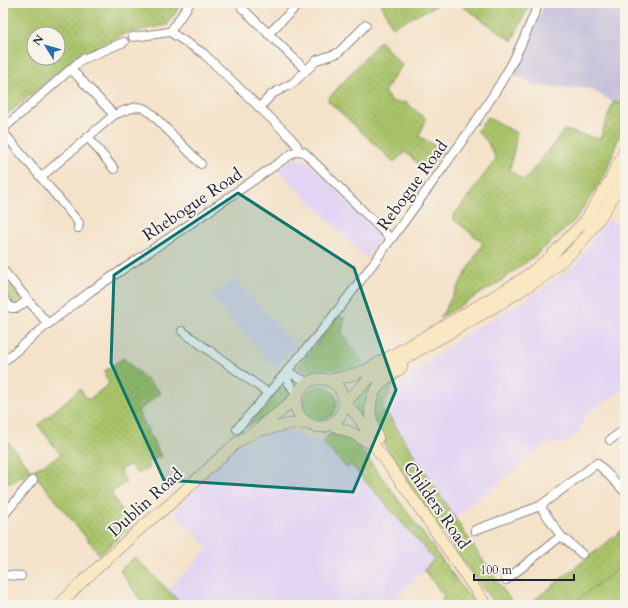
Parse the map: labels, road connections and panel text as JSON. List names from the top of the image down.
{
  "streets": {
    "main road": ["Dublin Road", "Childers Road"],
    "street": ["Rebogue Road", "Rhebogue Road"]
  },
  "scale_bar": "100 m",
  "north": "top left"
}
